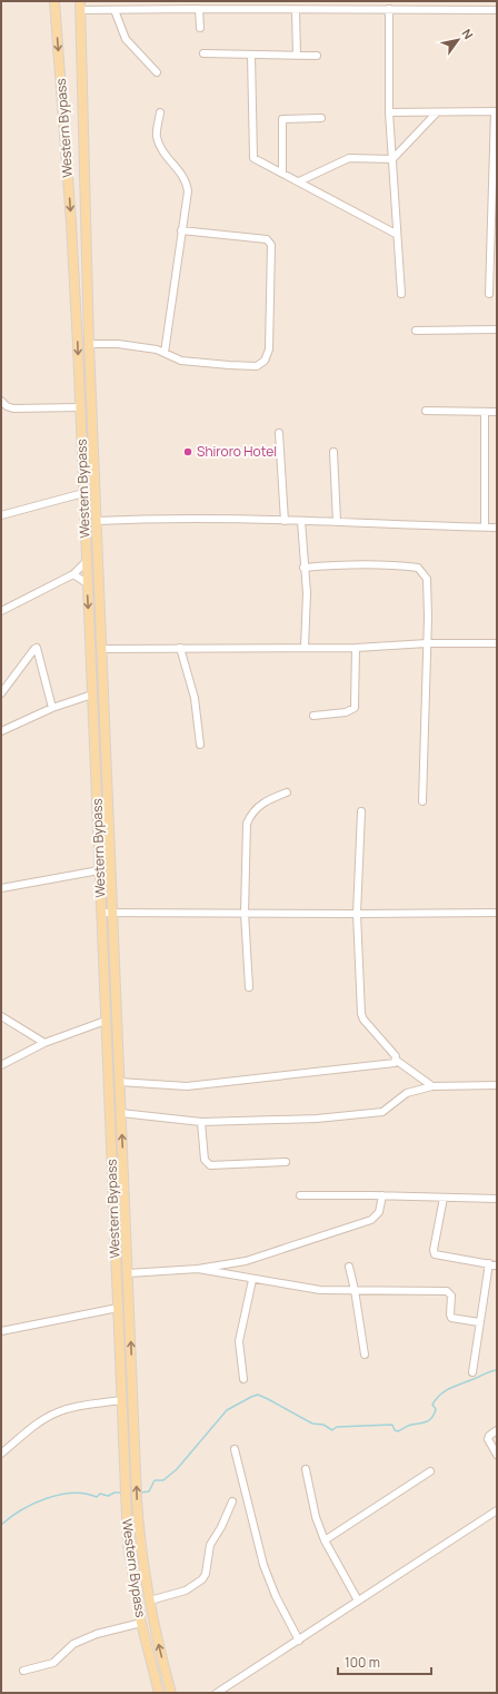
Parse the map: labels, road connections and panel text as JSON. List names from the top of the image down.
{
  "streets": {
    "main road": ["Western Bypass"]
  },
  "places": ["Shiroro Hotel"],
  "scale_bar": "100 m",
  "north": "top right"
}
